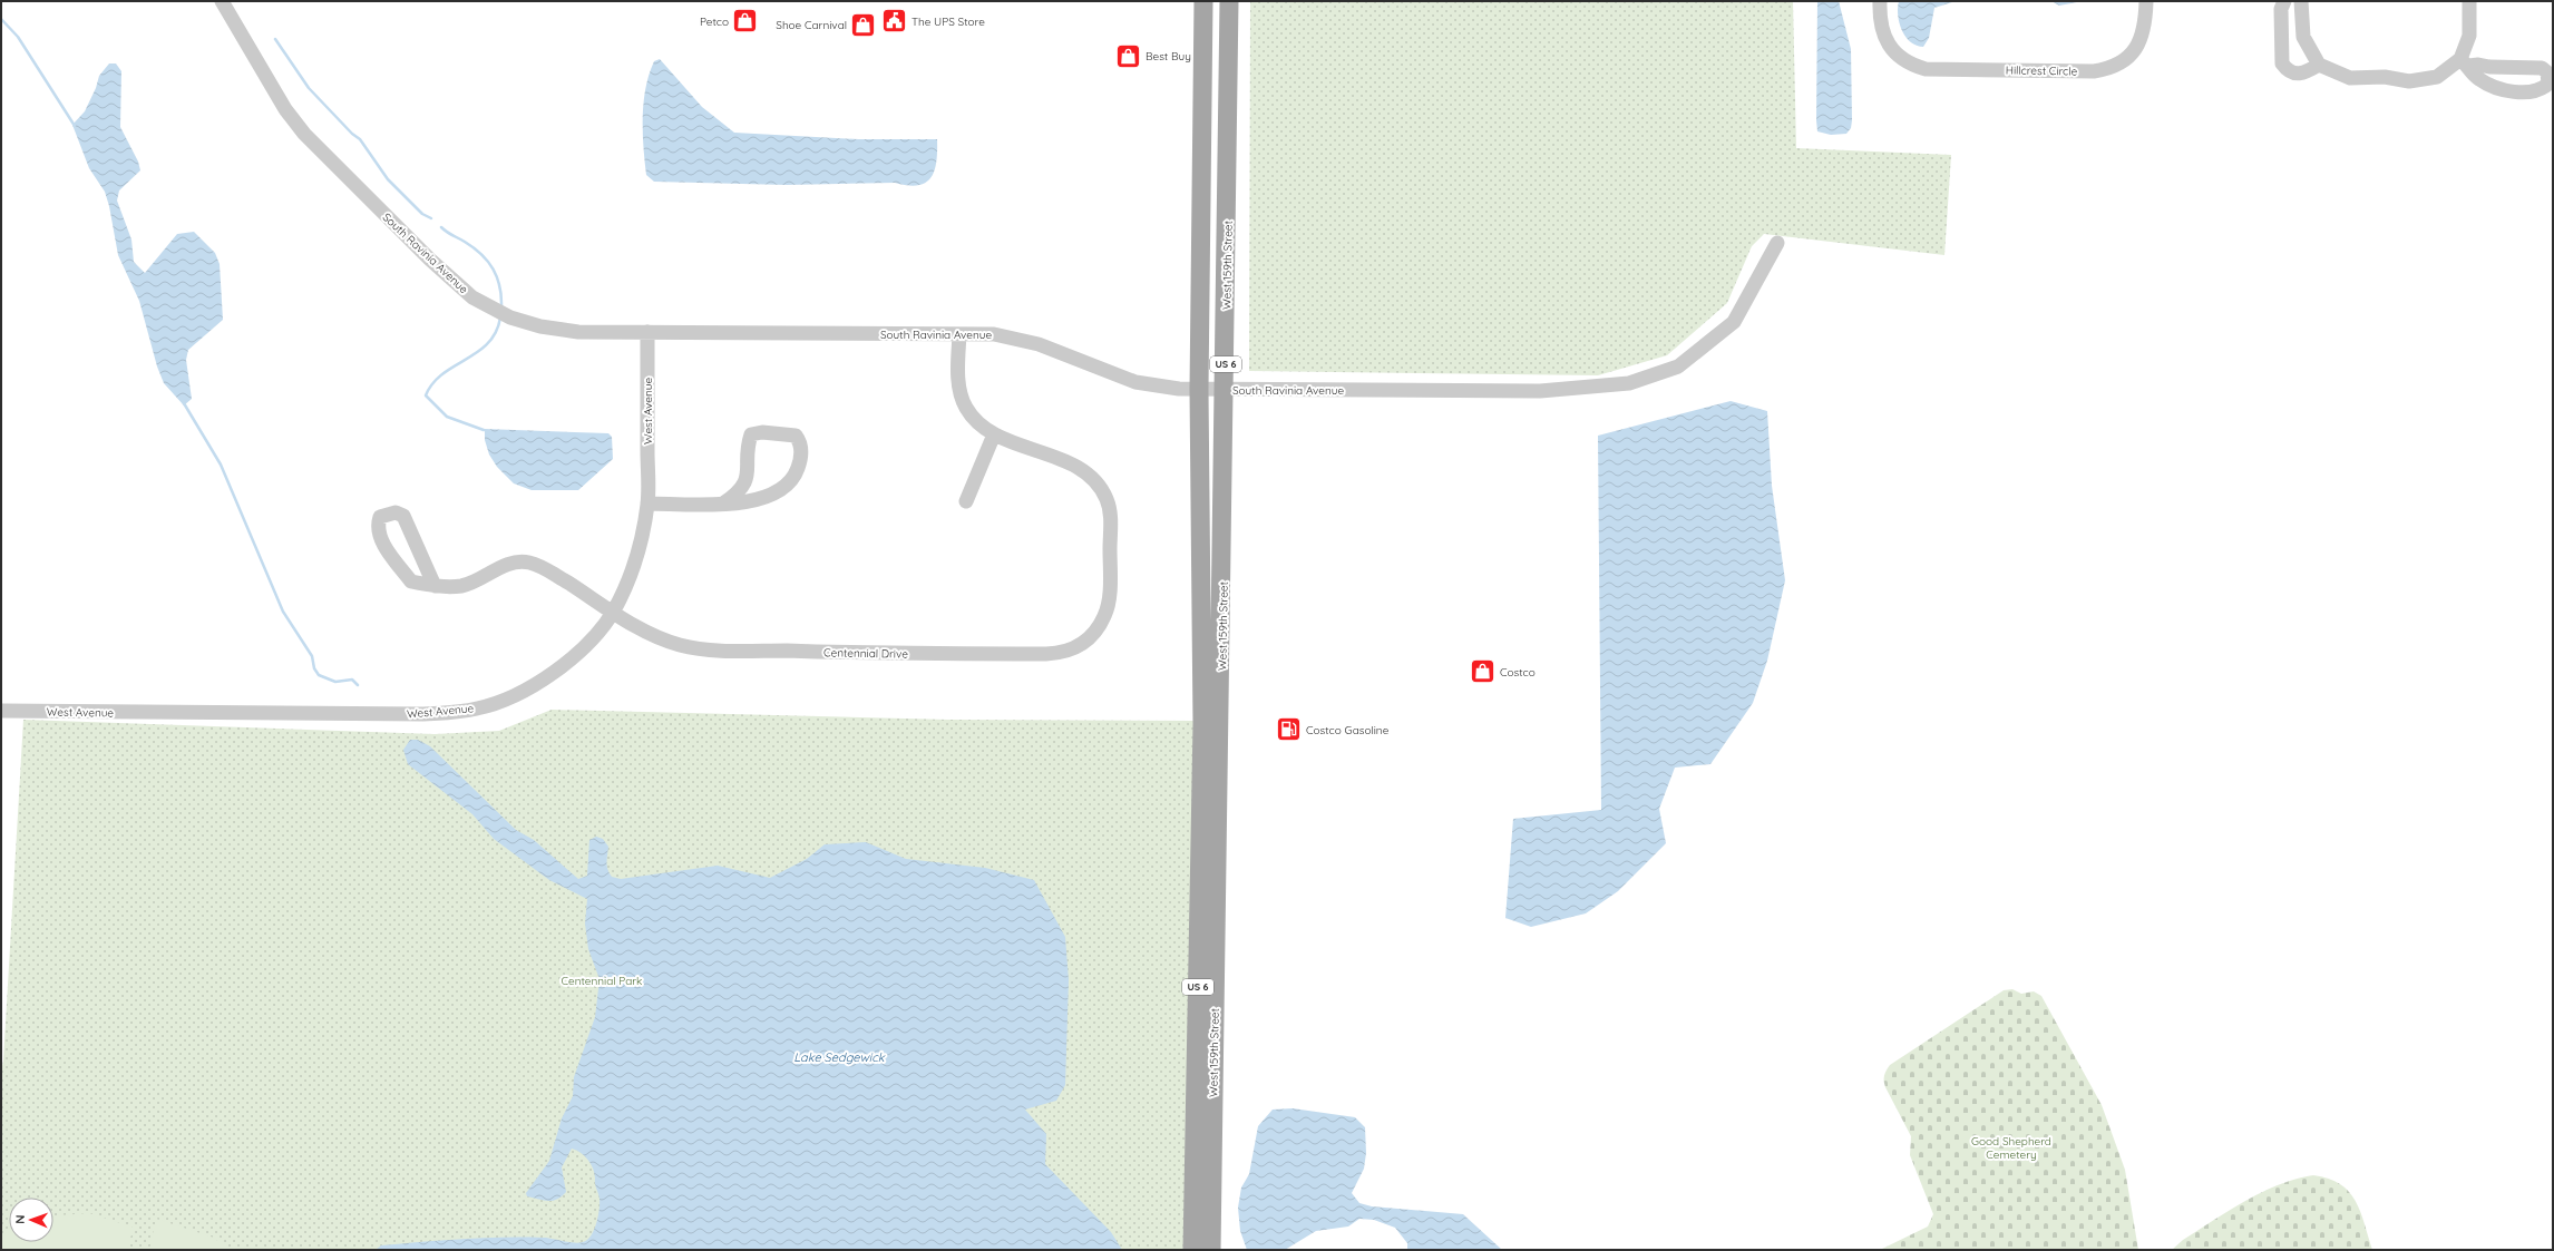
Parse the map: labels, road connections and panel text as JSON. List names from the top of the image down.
{
  "streets": {
    "main road": ["West 159th Street", "US 6"],
    "street": [
      "Hillcrest Circle",
      "South Ravinia Avenue",
      "West Avenue",
      "Centennial Drive"
    ]
  },
  "crossings": [
    ["South Ravinia Avenue", "West 159th Street"],
    ["South Ravinia Avenue", "West Avenue"],
    ["South Ravinia Avenue", "Centennial Drive"],
    ["West Avenue", "Centennial Drive"]
  ],
  "water": ["Lake Sedgewick"],
  "parks": ["Centennial Park", "Good Shepherd Cemetery"],
  "places": {
    "shop": [
      "Petco",
      "Shoe Carnival",
      "Best Buy",
      "Costco"
    ],
    "public building": ["The UPS Store"],
    "fuel station": ["Costco Gasoline"]
  },
  "north": "left"
}
